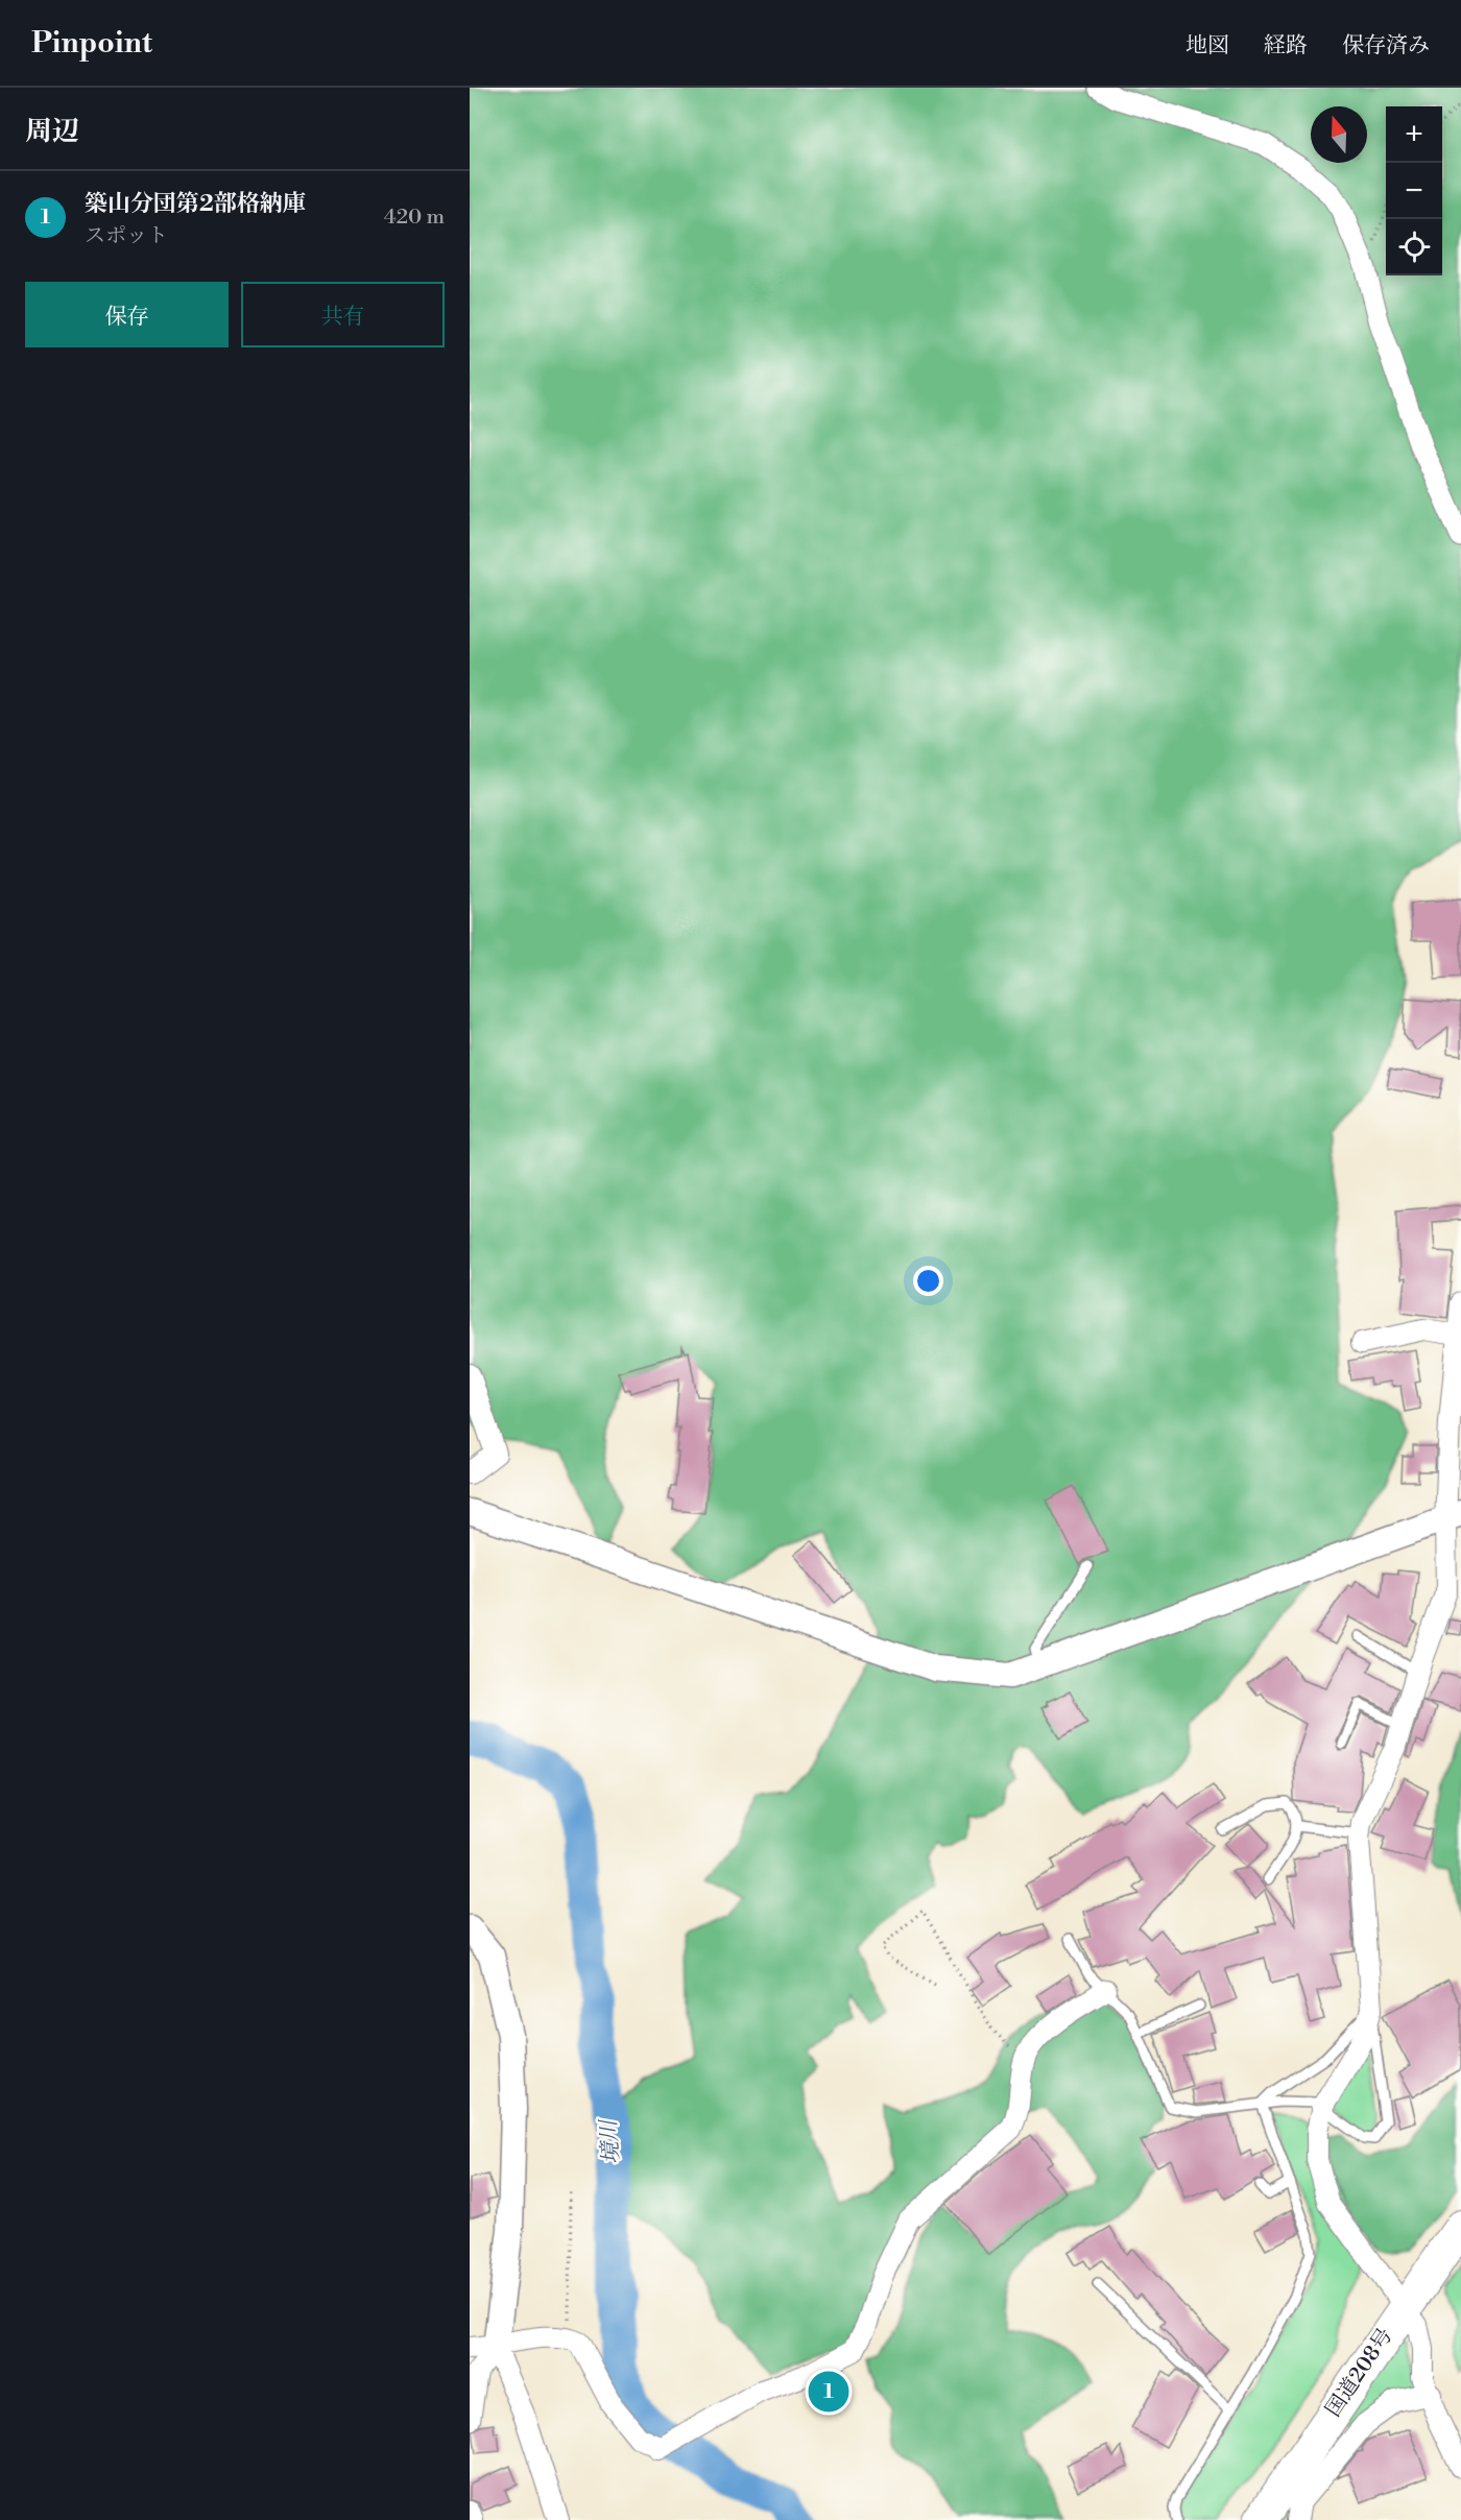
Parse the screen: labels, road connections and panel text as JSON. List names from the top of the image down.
{
  "streets": {
    "highway": ["国道208号"]
  },
  "water": ["境川"],
  "north": "top",
  "page": {
    "header": "Pinpoint",
    "nav": ["地図", "経路", "保存済み"],
    "heading": "周辺",
    "map_buttons": ["+", "−"],
    "list": [
      {
        "mark": "1",
        "name": "築山分団第2部格納庫",
        "note": "スポット",
        "value": "420 m"
      }
    ],
    "buttons": ["保存", "共有"],
    "pins": "1"
  }
}
